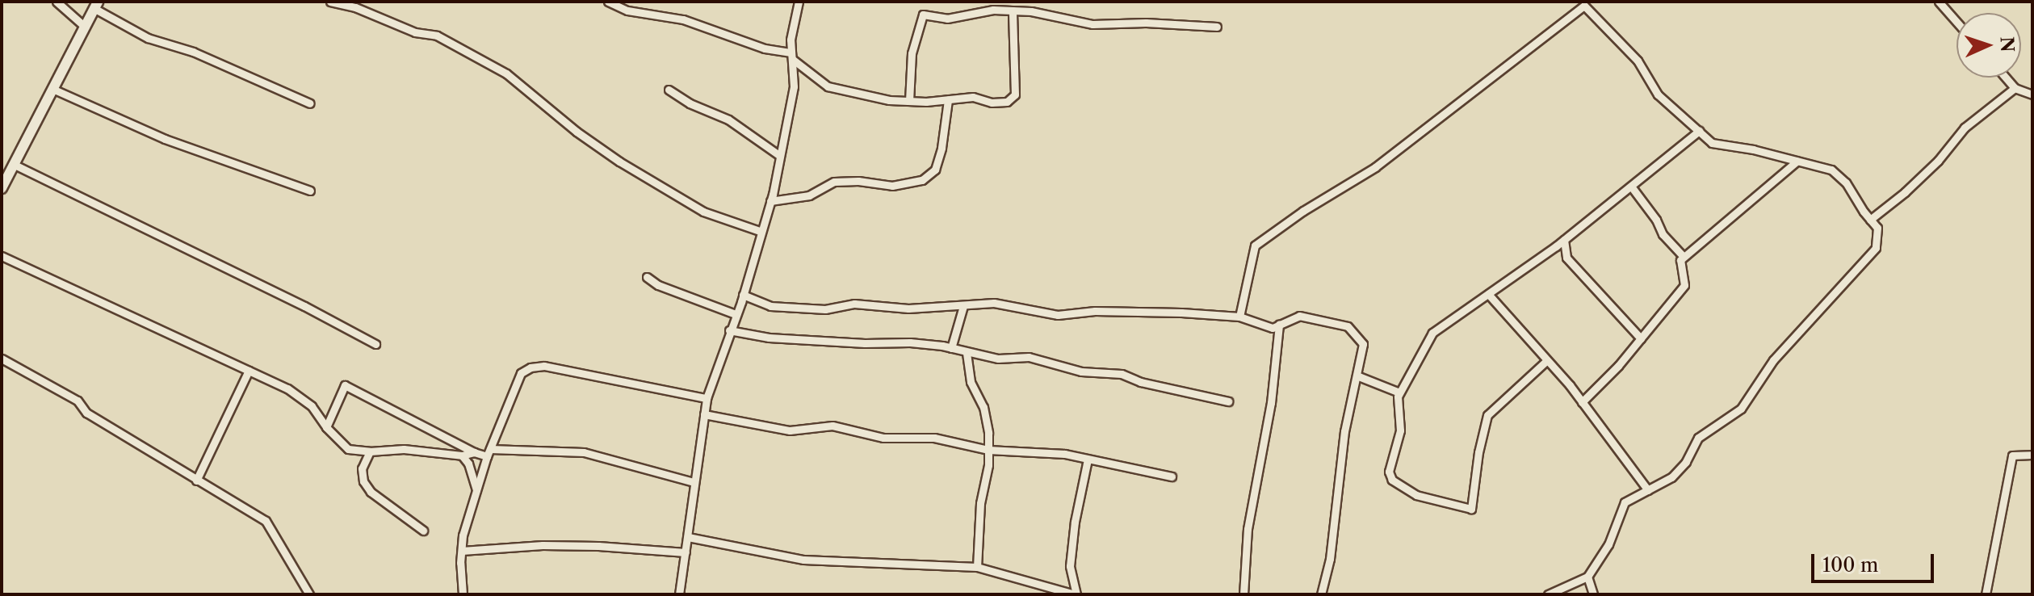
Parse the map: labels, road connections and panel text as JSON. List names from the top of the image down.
{
  "scale_bar": "100 m",
  "north": "right"
}
